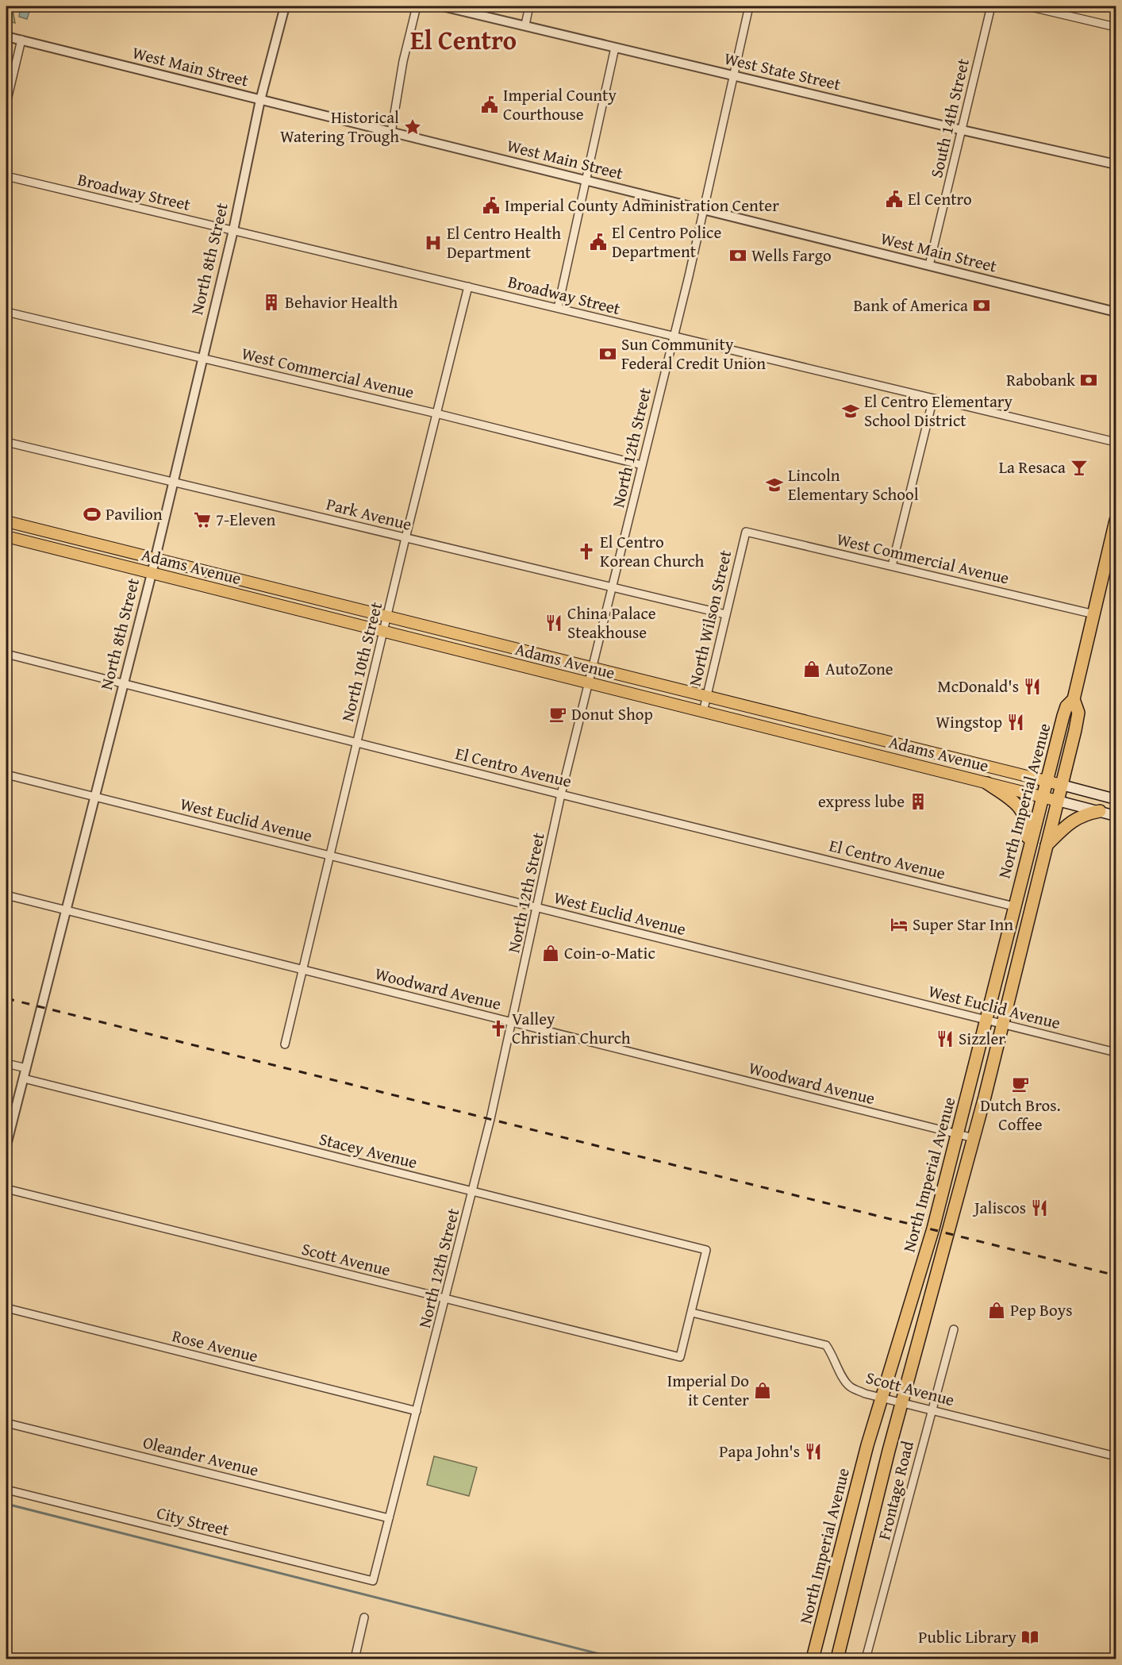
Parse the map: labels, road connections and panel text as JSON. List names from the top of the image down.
{
  "streets": {
    "highway": ["North Imperial Avenue"],
    "main road": ["Adams Avenue"],
    "street": [
      "West Main Street",
      "West State Street",
      "South 14th Street",
      "Broadway Street",
      "North 8th Street",
      "West Commercial Avenue",
      "North 12th Street",
      "Park Avenue",
      "North Wilson Street",
      "North 10th Street",
      "El Centro Avenue",
      "West Euclid Avenue",
      "Woodward Avenue",
      "Stacey Avenue",
      "Scott Avenue",
      "Rose Avenue",
      "Oleander Avenue",
      "Frontage Road",
      "City Street"
    ]
  },
  "crossings": [
    ["West Main Street", "South 14th Street"],
    ["West Main Street", "North 8th Street"],
    ["West Main Street", "North 12th Street"],
    ["West State Street", "South 14th Street"],
    ["West State Street", "North 12th Street"],
    ["Broadway Street", "North 8th Street"],
    ["Broadway Street", "North 12th Street"],
    ["Broadway Street", "North 10th Street"],
    ["North 8th Street", "West Commercial Avenue"],
    ["North 8th Street", "Park Avenue"],
    ["North 8th Street", "Adams Avenue"],
    ["North 8th Street", "El Centro Avenue"],
    ["North 8th Street", "West Euclid Avenue"],
    ["North 8th Street", "Woodward Avenue"],
    ["North 8th Street", "Stacey Avenue"],
    ["West Commercial Avenue", "North 12th Street"],
    ["West Commercial Avenue", "North Wilson Street"],
    ["West Commercial Avenue", "North 10th Street"],
    ["West Commercial Avenue", "North Imperial Avenue"],
    ["North 12th Street", "Park Avenue"],
    ["North 12th Street", "Adams Avenue"],
    ["North 12th Street", "El Centro Avenue"],
    ["North 12th Street", "West Euclid Avenue"],
    ["North 12th Street", "Woodward Avenue"],
    ["North 12th Street", "Stacey Avenue"],
    ["North 12th Street", "Scott Avenue"],
    ["North 12th Street", "Rose Avenue"],
    ["North 12th Street", "Oleander Avenue"],
    ["North 12th Street", "City Street"],
    ["Park Avenue", "North Wilson Street"],
    ["Park Avenue", "North 10th Street"],
    ["Adams Avenue", "North Wilson Street"],
    ["Adams Avenue", "North 10th Street"],
    ["Adams Avenue", "North Imperial Avenue"],
    ["North 10th Street", "El Centro Avenue"],
    ["North 10th Street", "West Euclid Avenue"],
    ["North 10th Street", "Woodward Avenue"],
    ["El Centro Avenue", "North Imperial Avenue"],
    ["North Imperial Avenue", "West Euclid Avenue"],
    ["North Imperial Avenue", "Woodward Avenue"],
    ["North Imperial Avenue", "Scott Avenue"],
    ["Stacey Avenue", "Scott Avenue"],
    ["Scott Avenue", "Frontage Road"]
  ],
  "districts": ["El Centro"],
  "places": {
    "public building": [
      "Imperial County Courthouse",
      "El Centro",
      "Imperial County Administration Center",
      "El Centro Police Department"
    ],
    "place": ["Historical Watering Trough"],
    "hospital": ["El Centro Health Department"],
    "bank": [
      "Wells Fargo",
      "Bank of America",
      "Sun Community Federal Credit Union",
      "Rabobank"
    ],
    "building": ["Behavior Health", "express lube"],
    "school or university": ["El Centro Elementary School District", "Lincoln Elementary School"],
    "bar": ["La Resaca"],
    "sports": ["Pavilion"],
    "supermarket": ["7-Eleven"],
    "church": ["El Centro Korean Church", "Valley Christian Church"],
    "restaurant": [
      "China Palace Steakhouse",
      "McDonald's",
      "Wingstop",
      "Sizzler",
      "Jaliscos",
      "Papa John's"
    ],
    "shop": [
      "AutoZone",
      "Coin-o-Matic",
      "Pep Boys",
      "Imperial Do it Center"
    ],
    "cafe": ["Donut Shop", "Dutch Bros. Coffee"],
    "hotel": ["Super Star Inn"],
    "library": ["Public Library"]
  }
}
